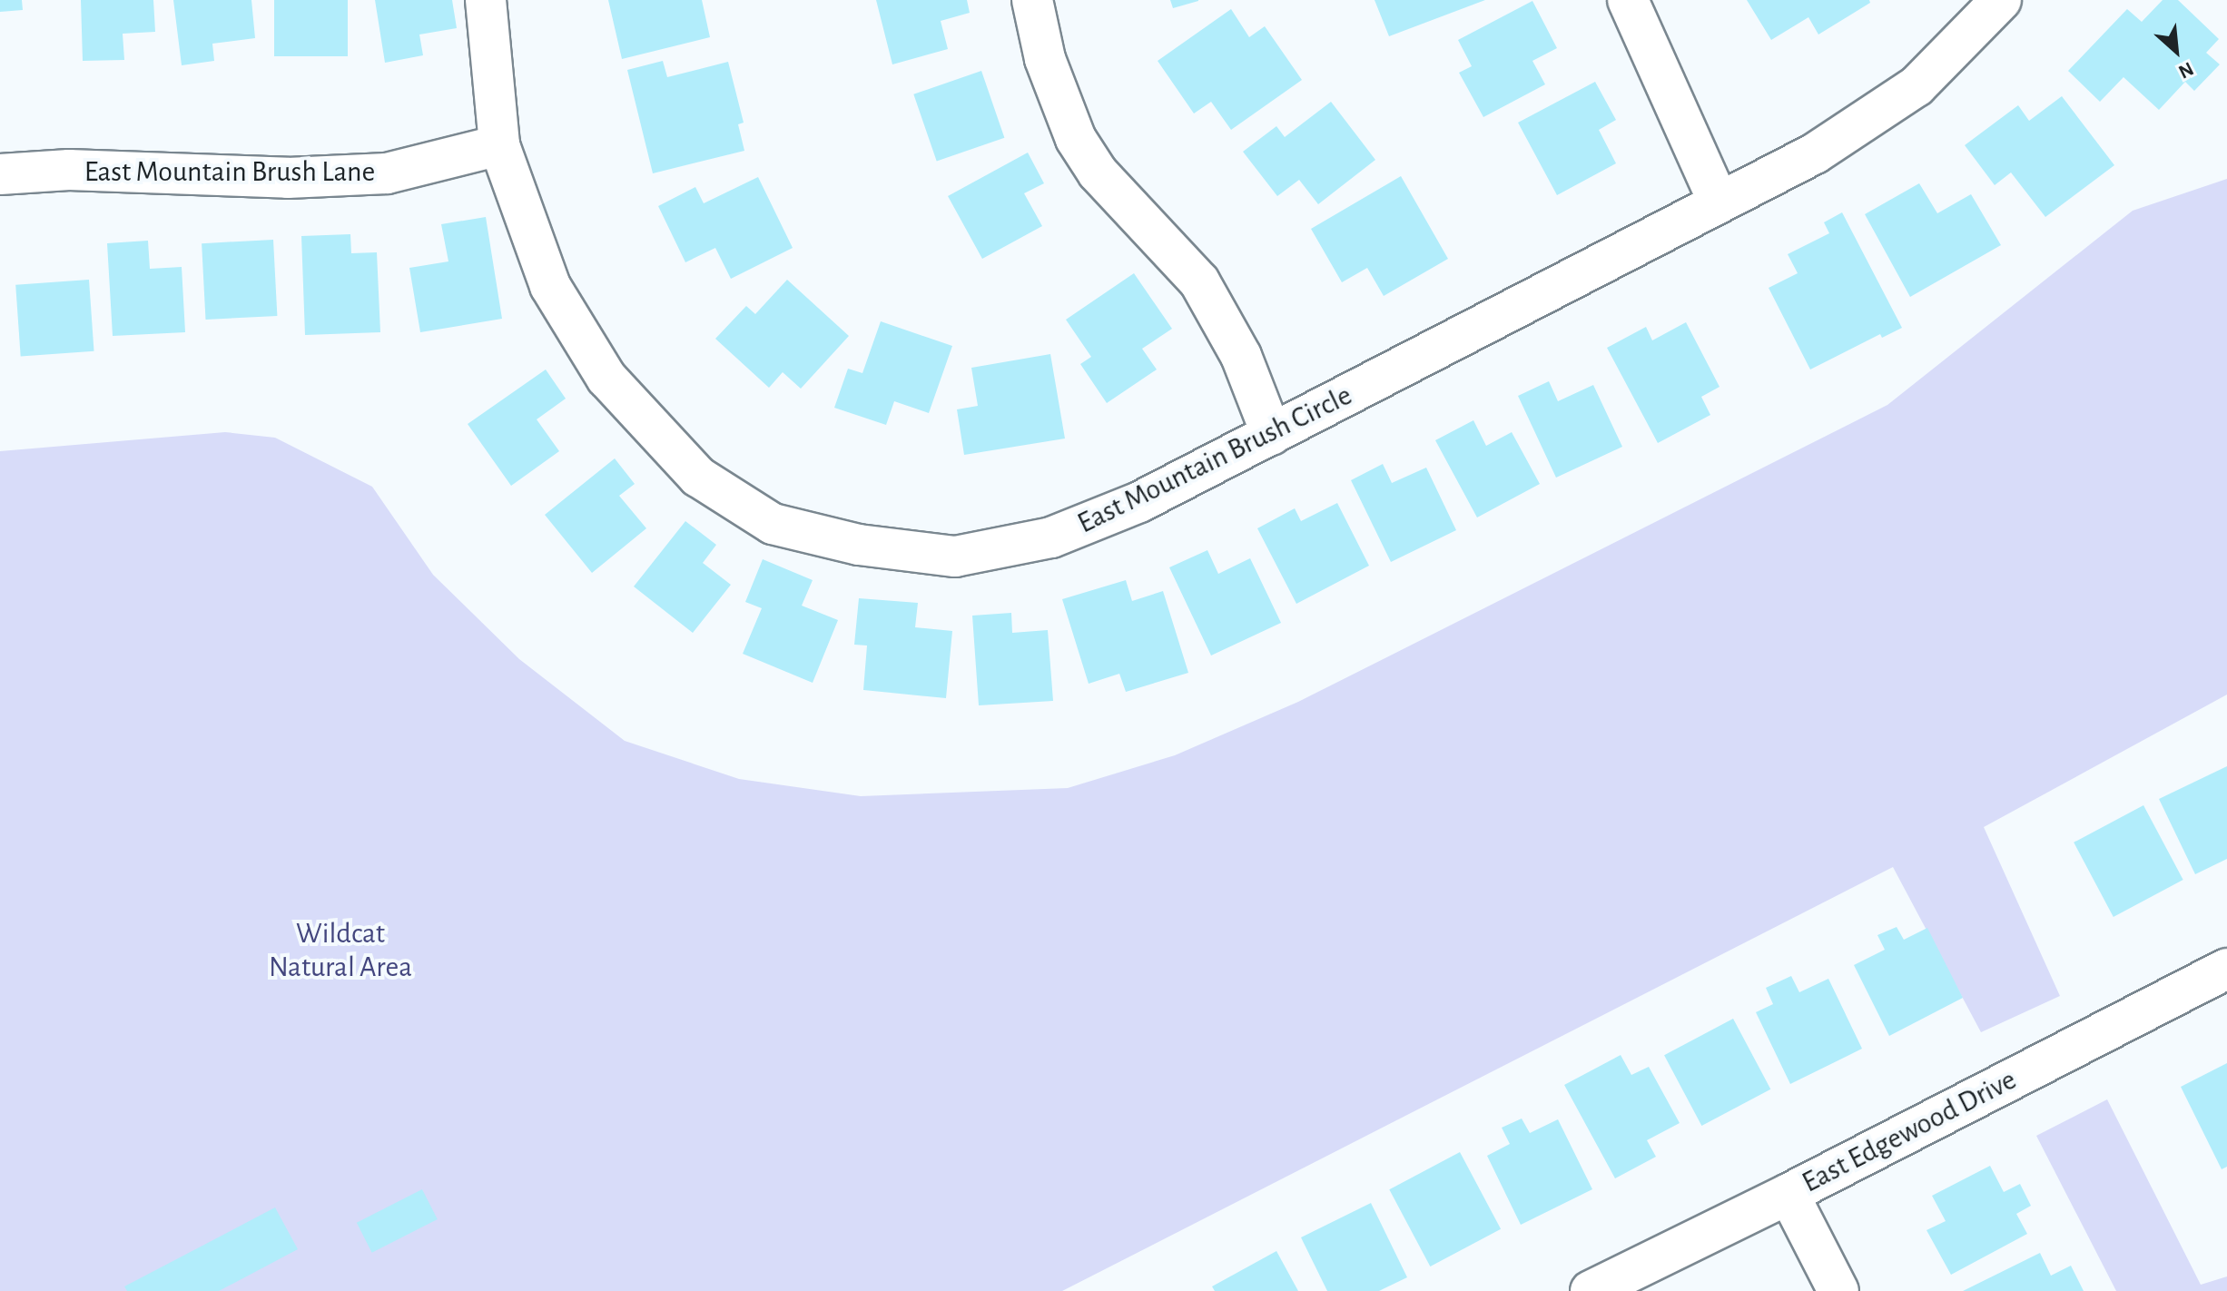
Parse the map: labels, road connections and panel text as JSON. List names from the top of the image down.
{
  "streets": {
    "street": ["East Mountain Brush Lane", "East Mountain Brush Circle", "East Edgewood Drive"]
  },
  "crossings": [
    ["East Mountain Brush Lane", "East Mountain Brush Circle"]
  ],
  "parks": ["Wildcat Natural Area"],
  "north": "bottom right"
}
